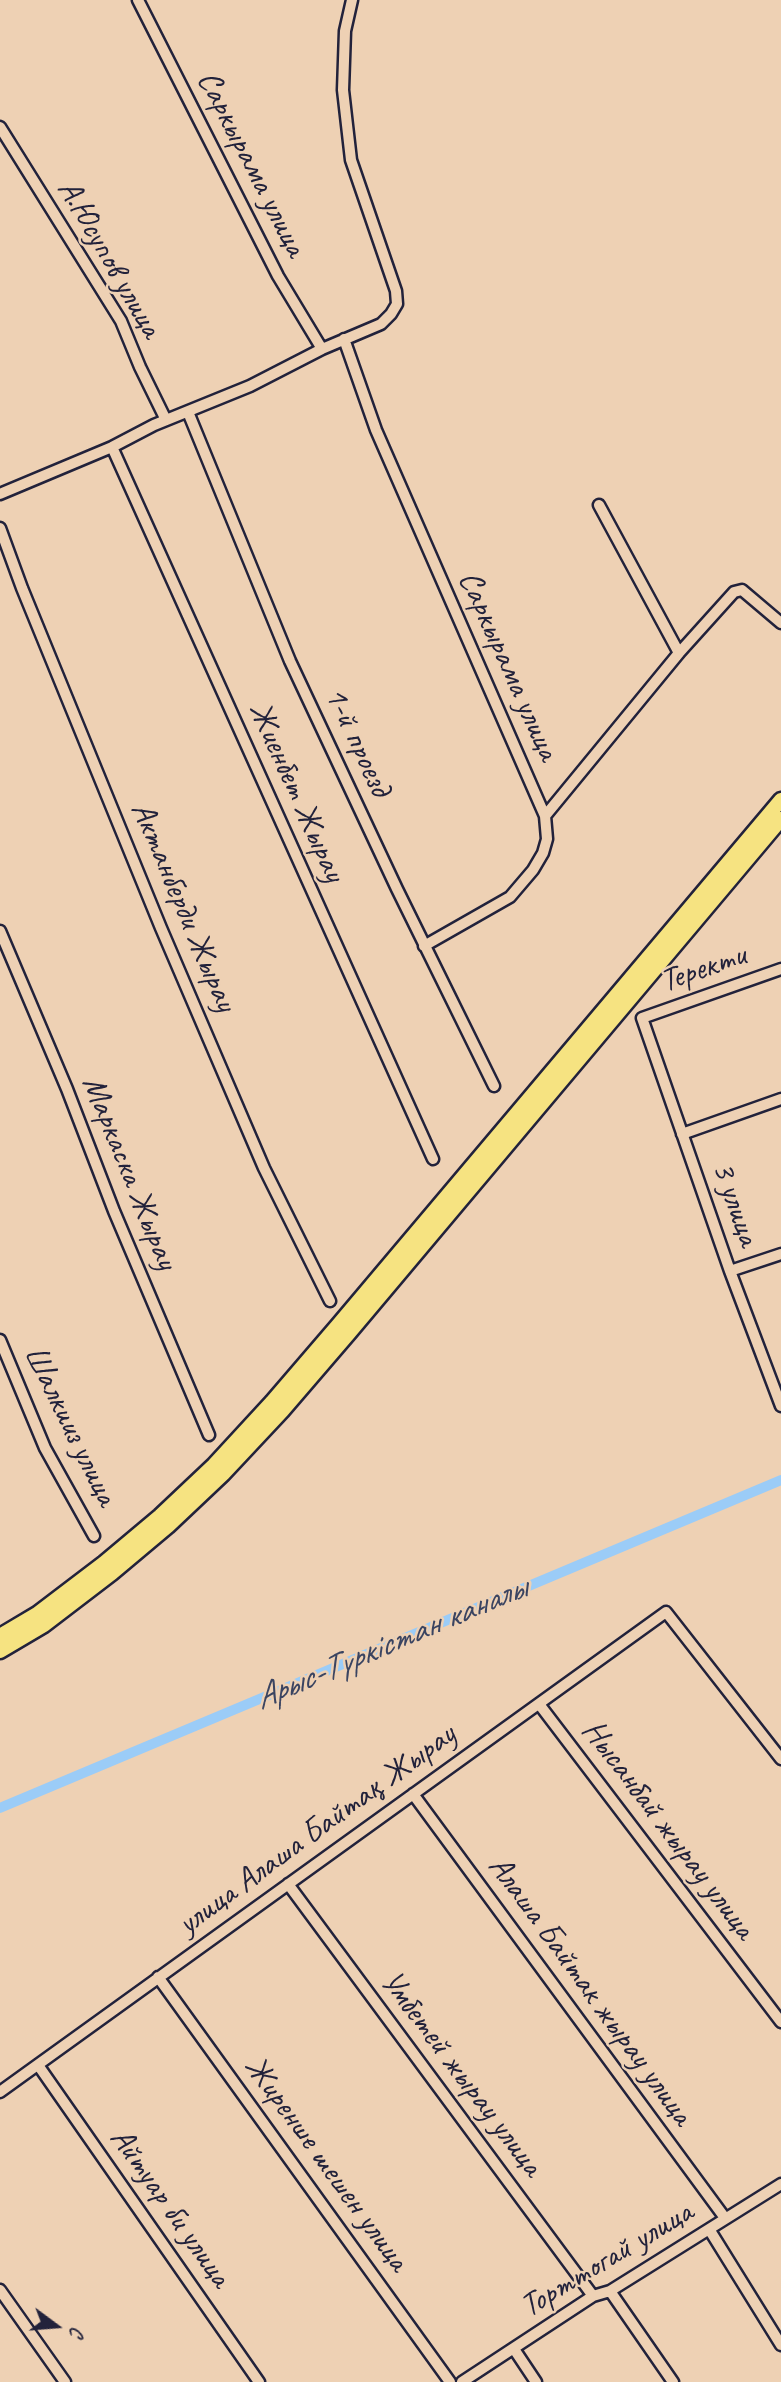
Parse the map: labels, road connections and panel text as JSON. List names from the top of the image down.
{
  "streets": {
    "street": [
      "Саркырама улица",
      "А.Юсупов улица",
      "1-й проезд",
      "Жиенбет Жырау",
      "Актанберди Жырау",
      "Теректи",
      "Маркаска Жырау",
      "3 улица",
      "Шалкииз улица",
      "улица Алаша Байтақ Жырау",
      "Нысанбай жырау улица",
      "Алаша Байтак жырау улица",
      "Умбетей жырау улица",
      "Жиренше шешен улица",
      "Айтуар би улица",
      "Торттогай улица"
    ]
  },
  "crossings": [
    ["Теректи", "3 улица"],
    ["улица Алаша Байтақ Жырау", "Нысанбай жырау улица"],
    ["улица Алаша Байтақ Жырау", "Алаша Байтак жырау улица"],
    ["улица Алаша Байтақ Жырау", "Умбетей жырау улица"],
    ["улица Алаша Байтақ Жырау", "Жиренше шешен улица"],
    ["улица Алаша Байтақ Жырау", "Айтуар би улица"],
    ["Алаша Байтак жырау улица", "Торттогай улица"],
    ["Умбетей жырау улица", "Торттогай улица"]
  ],
  "water": ["Арыс-Түркістан каналы"],
  "north": "right"
}
